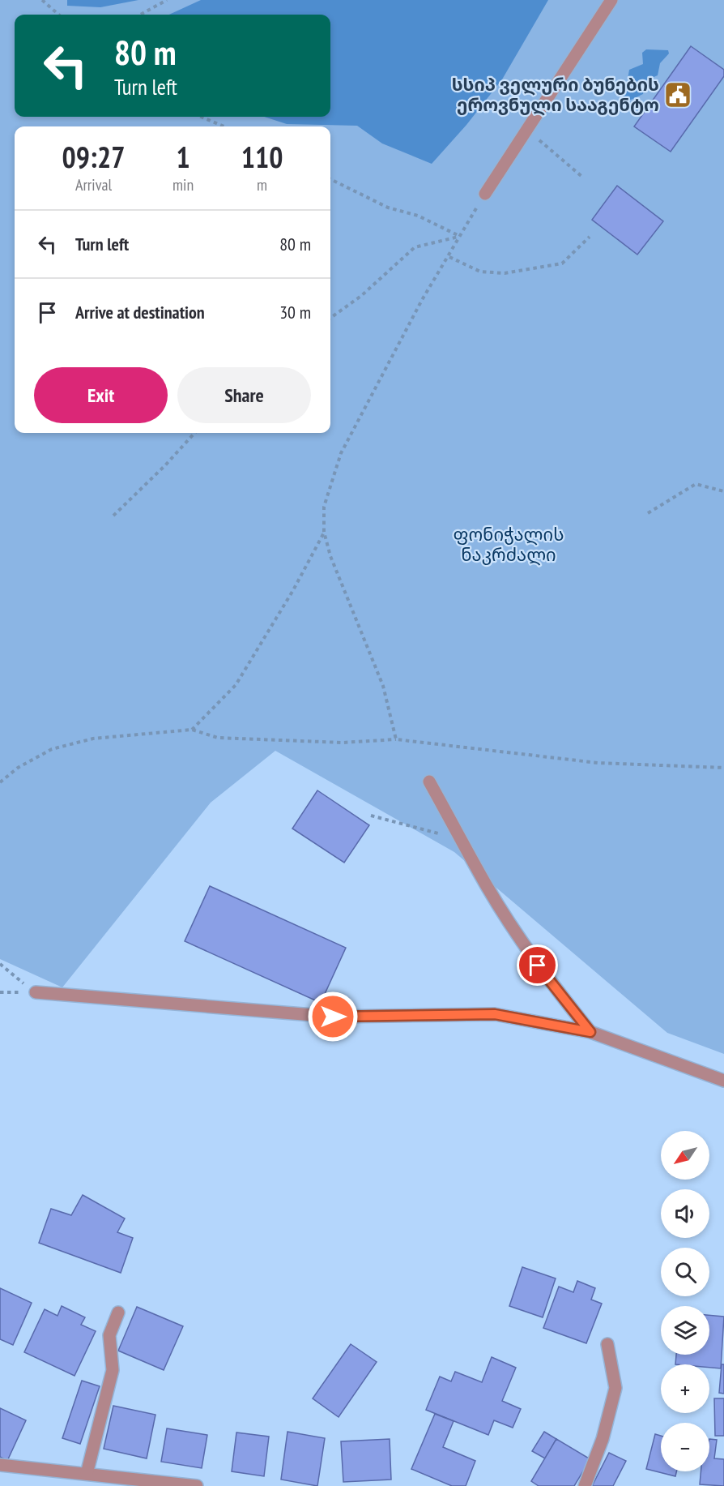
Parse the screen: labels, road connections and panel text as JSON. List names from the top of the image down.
{
  "parks": ["ფონიჭალის ნაკრძალი"],
  "places": {
    "public building": ["სსიპ ველური ბუნების ეროვნული სააგენტო"]
  },
  "north": "bottom left",
  "page": {
    "turn": ["80 m", "Turn left"],
    "eta": [
      "09:27",
      "Arrival",
      "1",
      "min",
      "110",
      "m"
    ],
    "list": [
      {
        "name": "Turn left",
        "value": "80 m"
      },
      {
        "name": "Arrive at destination",
        "value": "30 m"
      }
    ],
    "buttons": ["Exit", "Share"],
    "map_buttons": ["+", "−"]
  }
}
